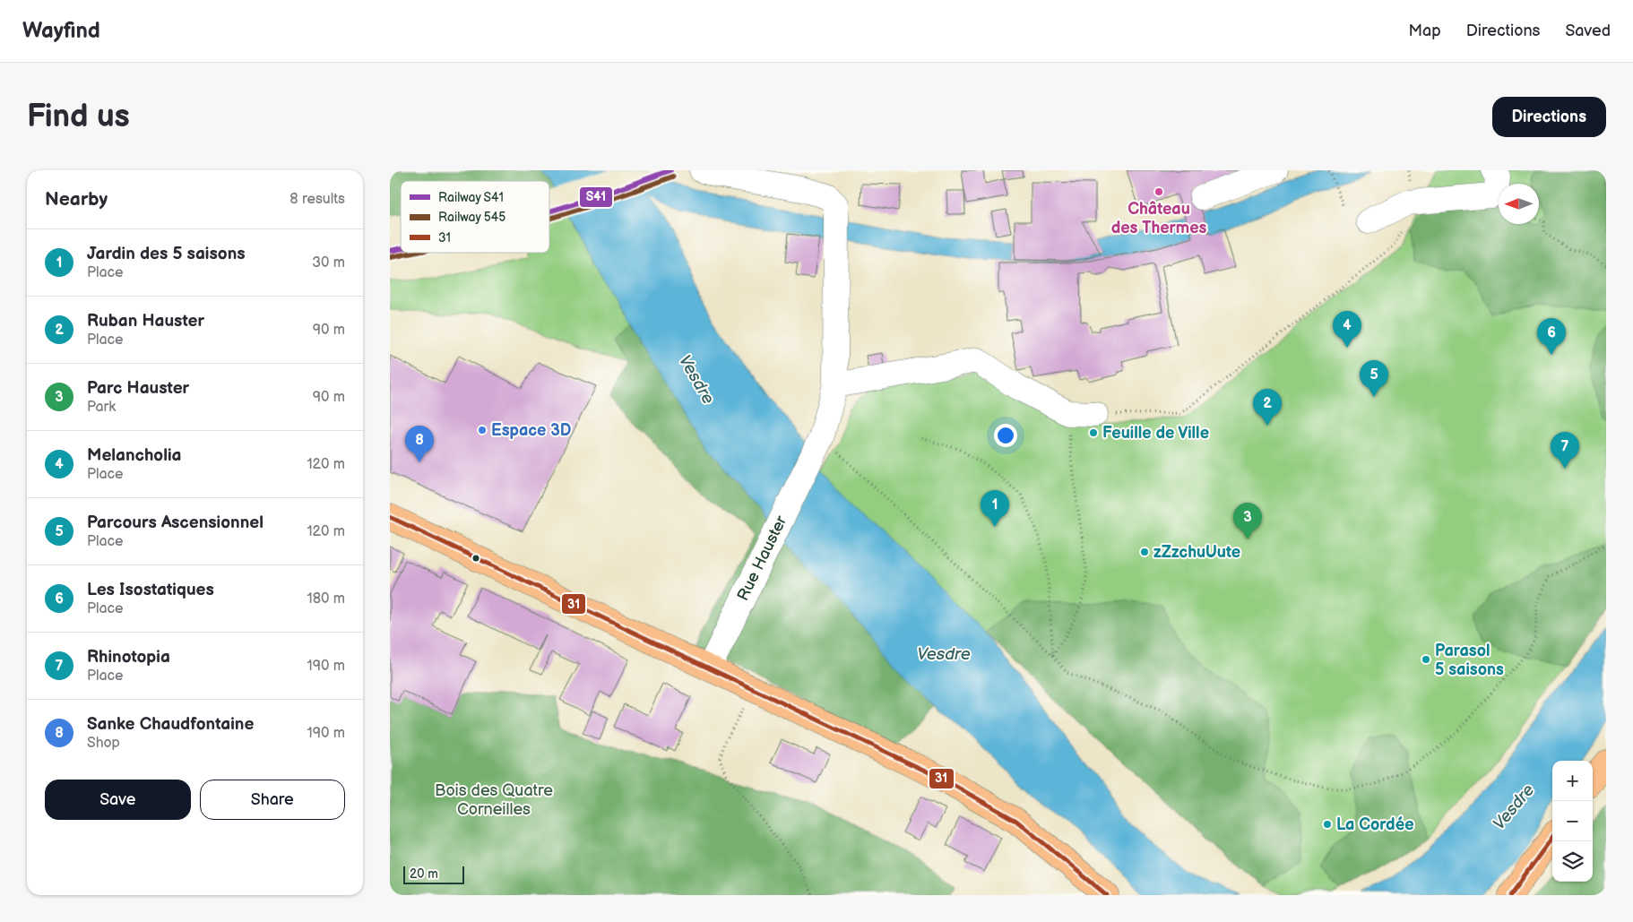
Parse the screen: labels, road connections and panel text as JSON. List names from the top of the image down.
{
  "streets": {
    "street": ["Rue Hauster"]
  },
  "water": ["Vesdre"],
  "parks": ["Bois des Quatre Corneilles"],
  "places": [
    "Château des Thermes",
    "Espace 3D",
    "Feuille de Ville",
    "zZzchuUute",
    "Parasol 5 saisons",
    "La Cordée"
  ],
  "lines": ["rail line S41", "rail line 545", "transit line 31"],
  "legend": ["Railway S41", "Railway 545", "31"],
  "scale_bar": "20 m",
  "north": "left",
  "page": {
    "header": "Wayfind",
    "nav": ["Map", "Directions", "Saved"],
    "buttons": [
      "Directions",
      ["Save", "Share"]
    ],
    "title": "Find us",
    "heading": ["Nearby", "8 results"],
    "list": [
      {
        "mark": "1",
        "name": "Jardin des 5 saisons",
        "note": "Place",
        "value": "30 m"
      },
      {
        "mark": "2",
        "name": "Ruban Hauster",
        "note": "Place",
        "value": "90 m"
      },
      {
        "mark": "3",
        "name": "Parc Hauster",
        "note": "Park",
        "value": "90 m"
      },
      {
        "mark": "4",
        "name": "Melancholia",
        "note": "Place",
        "value": "120 m"
      },
      {
        "mark": "5",
        "name": "Parcours Ascensionnel",
        "note": "Place",
        "value": "120 m"
      },
      {
        "mark": "6",
        "name": "Les Isostatiques",
        "note": "Place",
        "value": "180 m"
      },
      {
        "mark": "7",
        "name": "Rhinotopia",
        "note": "Place",
        "value": "190 m"
      },
      {
        "mark": "8",
        "name": "Sanke Chaudfontaine",
        "note": "Shop",
        "value": "190 m"
      }
    ],
    "pins": [
      "4",
      "6",
      "5",
      "2",
      "8",
      "7",
      "1",
      "3"
    ],
    "map_buttons": ["+", "−"],
    "scale": "20 m"
  }
}
